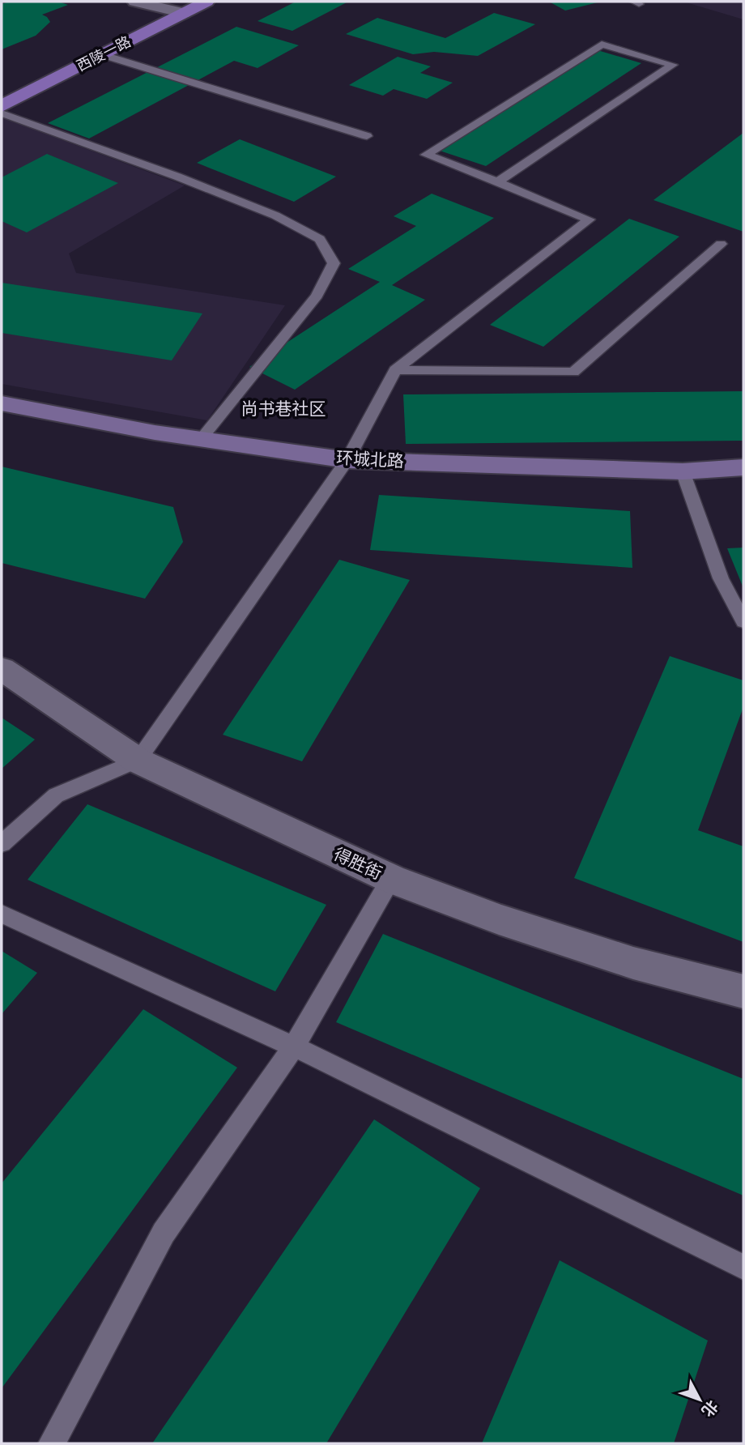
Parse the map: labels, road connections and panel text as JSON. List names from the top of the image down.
{
  "streets": {
    "main road": ["西陵一路", "环城北路"],
    "street": ["得胜街"]
  },
  "districts": ["尚书巷社区"],
  "north": "bottom right"
}
